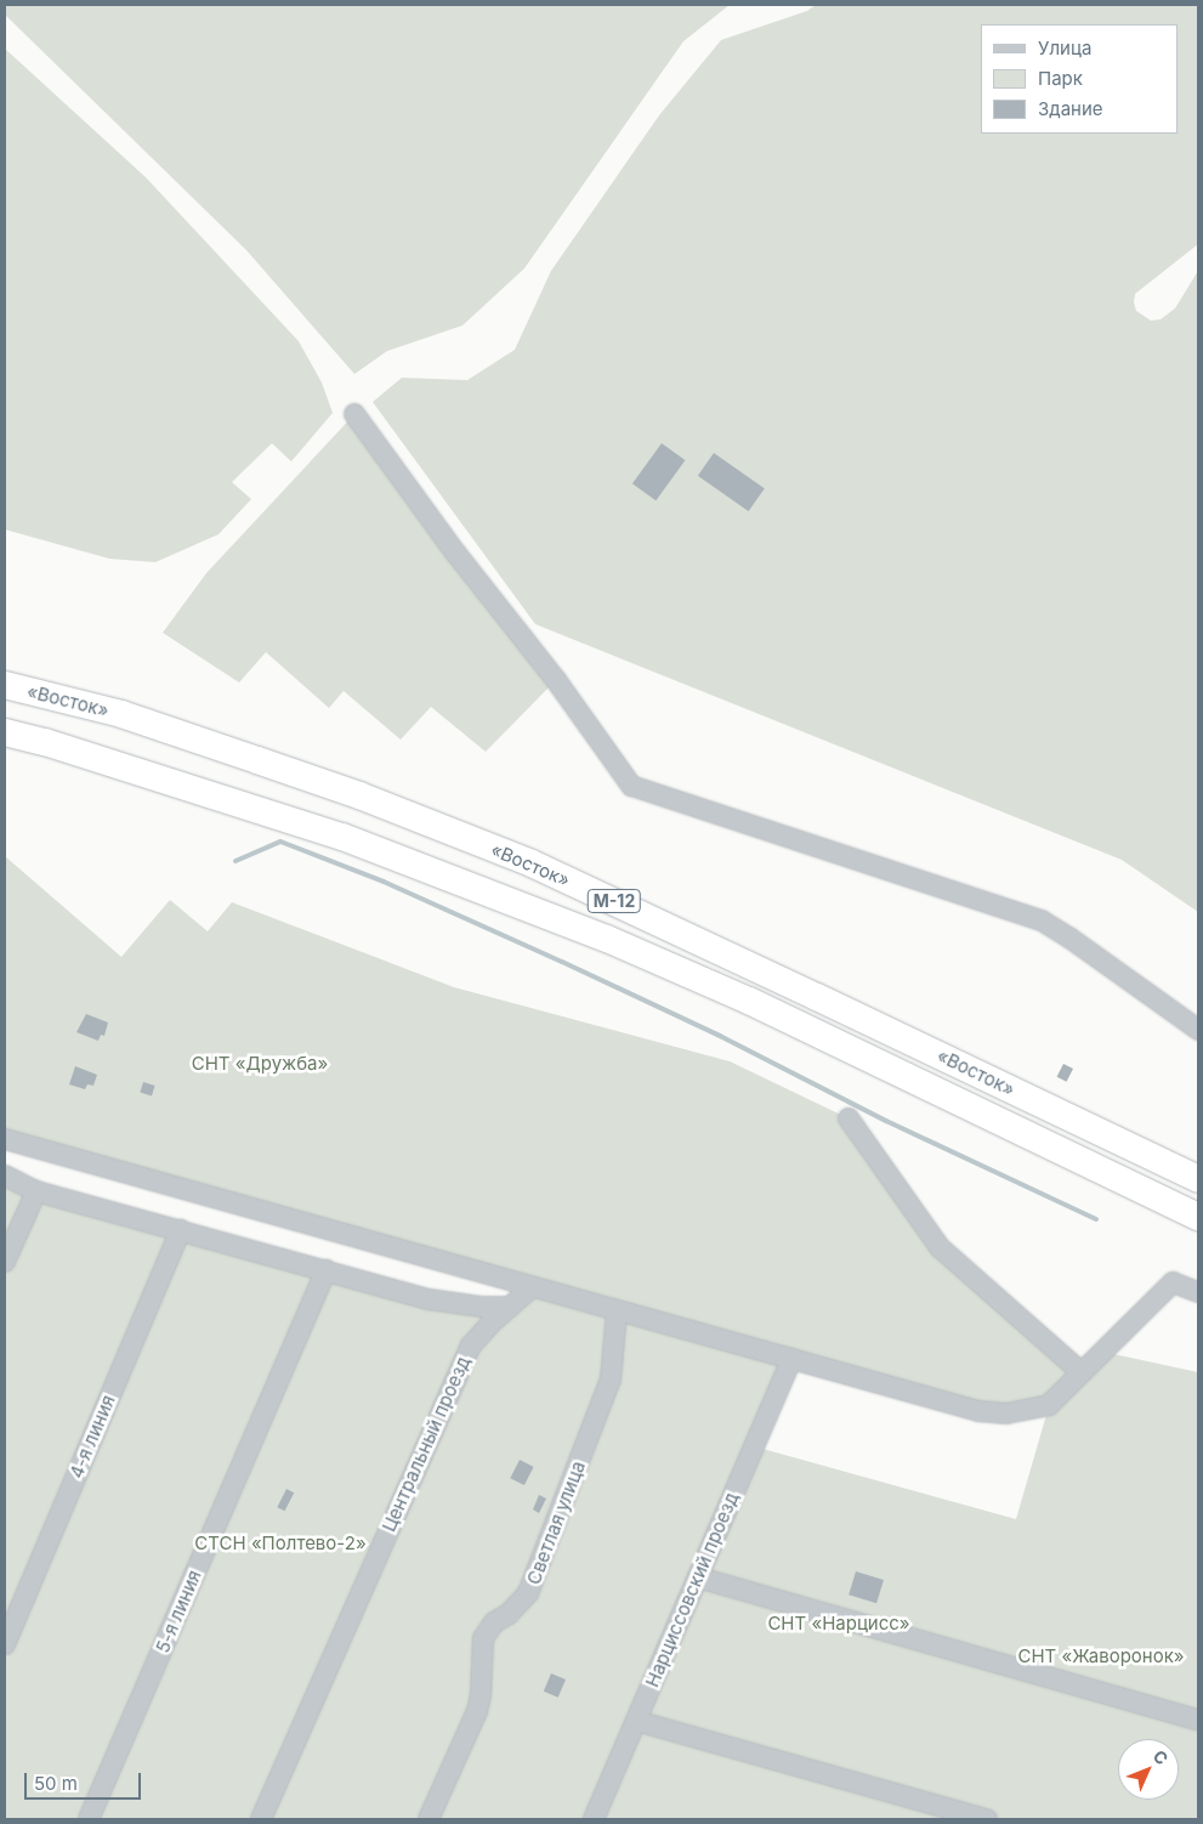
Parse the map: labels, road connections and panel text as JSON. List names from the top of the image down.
{
  "streets": {
    "highway": ["«Восток»", "М-12"],
    "street": [
      "4-я линия",
      "Центральный проезд",
      "Светлая улица",
      "Нарциссовский проезд",
      "5-я линия"
    ]
  },
  "parks": [
    "СНТ «Дружба»",
    "СТСН «Полтево-2»",
    "СНТ «Нарцисс»",
    "СНТ «Жаворонок»"
  ],
  "legend": ["Улица", "Парк", "Здание"],
  "scale_bar": "50 m",
  "north": "top right"
}
